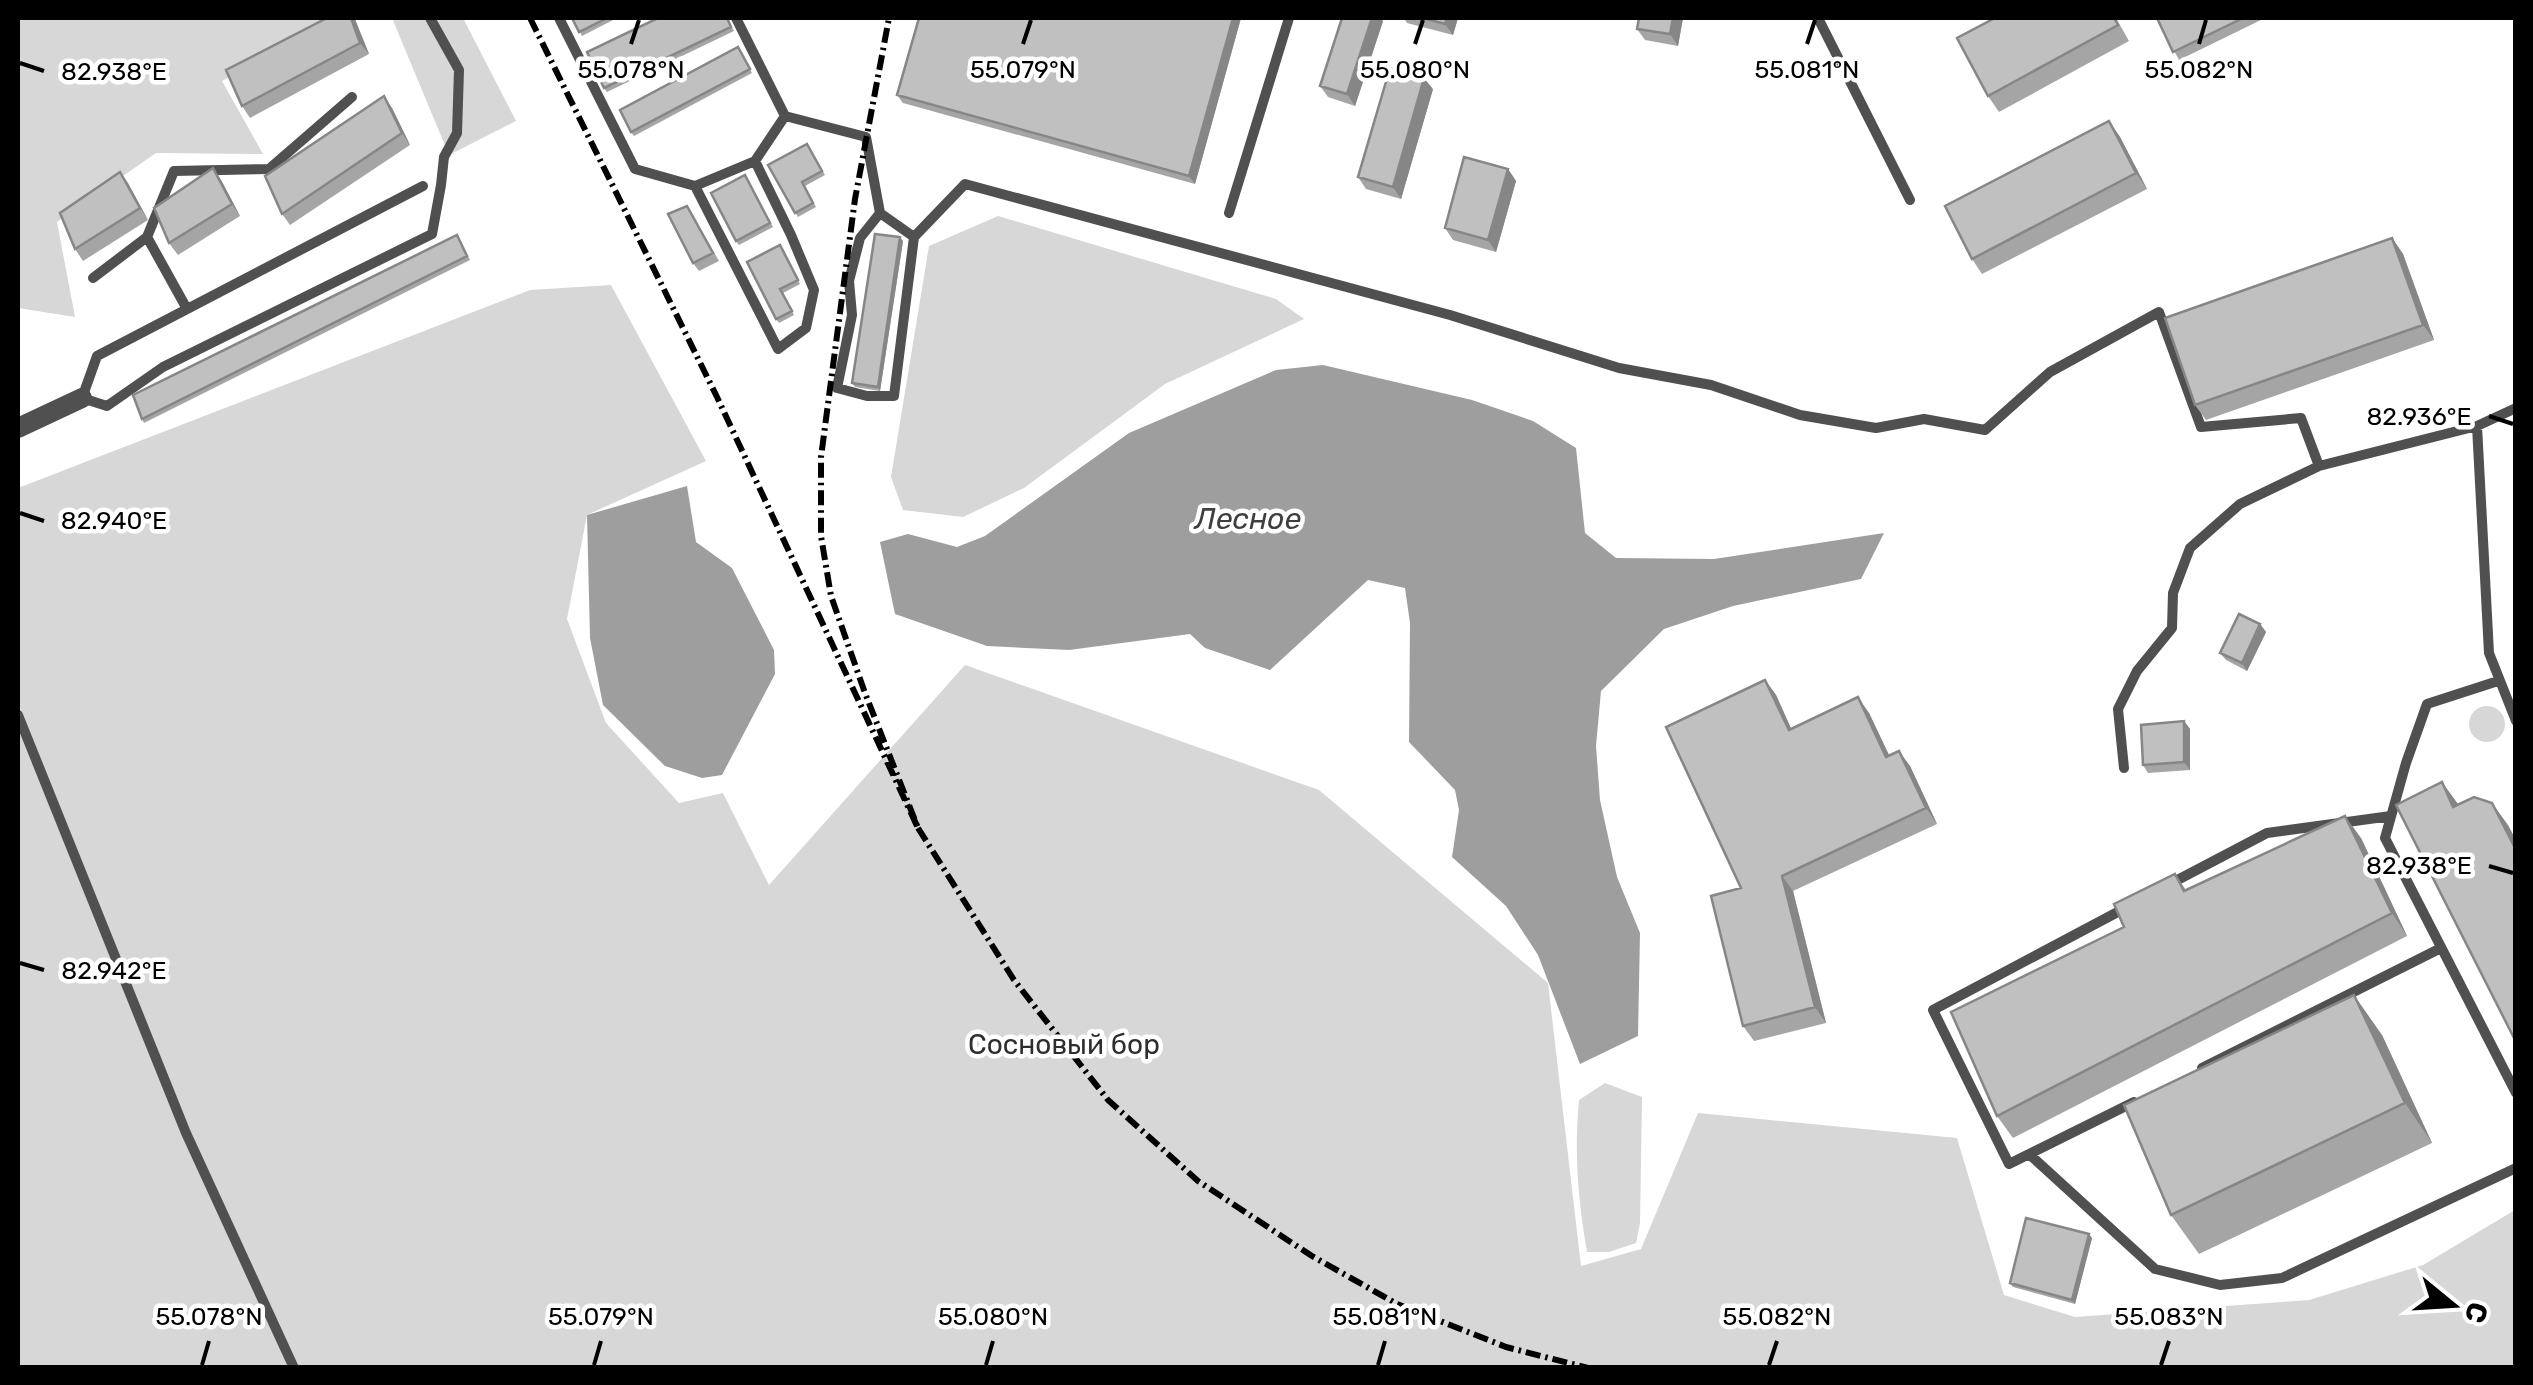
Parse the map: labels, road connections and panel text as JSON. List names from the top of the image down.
{
  "water": ["Лесное"],
  "parks": ["Сосновый бор"],
  "north": "right",
  "coordinates": [
    "55.078°N",
    "55.079°N",
    "55.080°N",
    "55.081°N",
    "55.082°N",
    "82.938°E",
    "82.936°E",
    "82.940°E",
    "82.942°E",
    "55.083°N"
  ]
}
